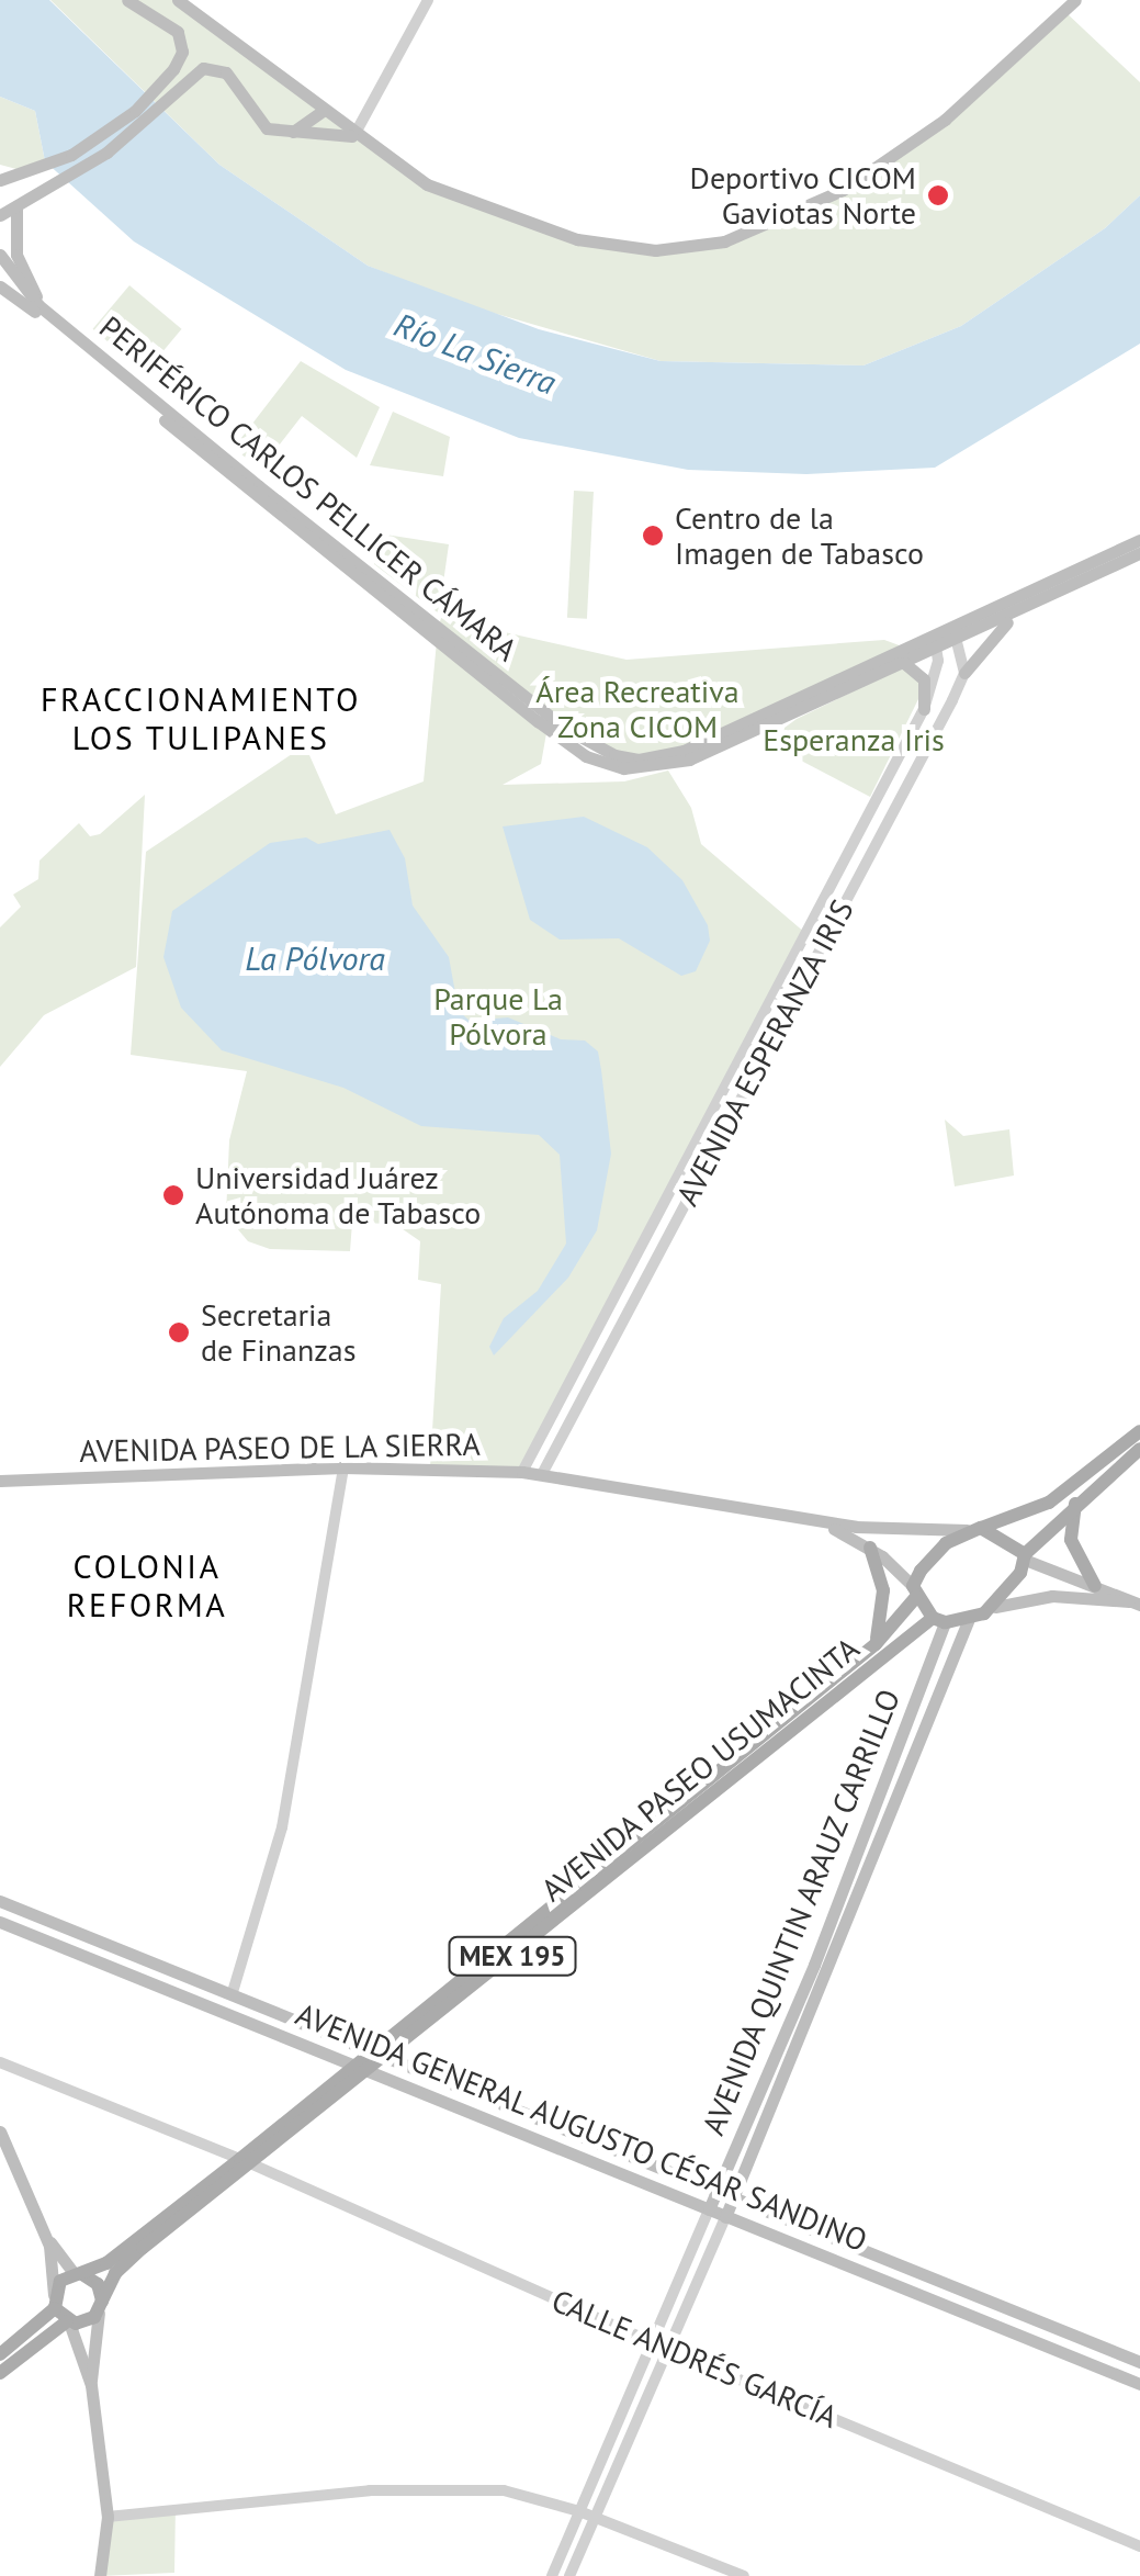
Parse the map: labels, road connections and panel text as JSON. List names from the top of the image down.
{
  "streets": {
    "main road": [
      "PERIFÉRICO CARLOS PELLICER CÁMARA",
      "AVENIDA PASEO DE LA SIERRA",
      "AVENIDA PASEO USUMACINTA",
      "AVENIDA QUINTIN ARAUZ CARRILLO",
      "MEX 195",
      "AVENIDA GENERAL AUGUSTO CÉSAR SANDINO"
    ],
    "street": ["AVENIDA ESPERANZA IRIS", "CALLE ANDRÉS GARCÍA"]
  },
  "crossings": [
    ["PERIFÉRICO CARLOS PELLICER CÁMARA", "AVENIDA ESPERANZA IRIS"],
    ["AVENIDA ESPERANZA IRIS", "AVENIDA PASEO DE LA SIERRA"],
    ["AVENIDA PASEO DE LA SIERRA", "AVENIDA PASEO USUMACINTA"],
    ["AVENIDA PASEO DE LA SIERRA", "AVENIDA QUINTIN ARAUZ CARRILLO"],
    ["AVENIDA PASEO USUMACINTA", "AVENIDA QUINTIN ARAUZ CARRILLO"],
    ["AVENIDA PASEO USUMACINTA", "AVENIDA GENERAL AUGUSTO CÉSAR SANDINO"],
    ["AVENIDA PASEO USUMACINTA", "CALLE ANDRÉS GARCÍA"],
    ["AVENIDA QUINTIN ARAUZ CARRILLO", "AVENIDA GENERAL AUGUSTO CÉSAR SANDINO"],
    ["AVENIDA QUINTIN ARAUZ CARRILLO", "CALLE ANDRÉS GARCÍA"]
  ],
  "districts": ["FRACCIONAMIENTO LOS TULIPANES", "COLONIA REFORMA"],
  "water": ["Río La Sierra", "La Pólvora"],
  "parks": ["Área Recreativa Zona CICOM", "Esperanza Iris", "Parque La Pólvora"],
  "places": [
    "Deportivo CICOM Gaviotas Norte",
    "Centro de la Imagen de Tabasco",
    "Universidad Juárez Autónoma de Tabasco",
    "Secretaria de Finanzas"
  ]
}
